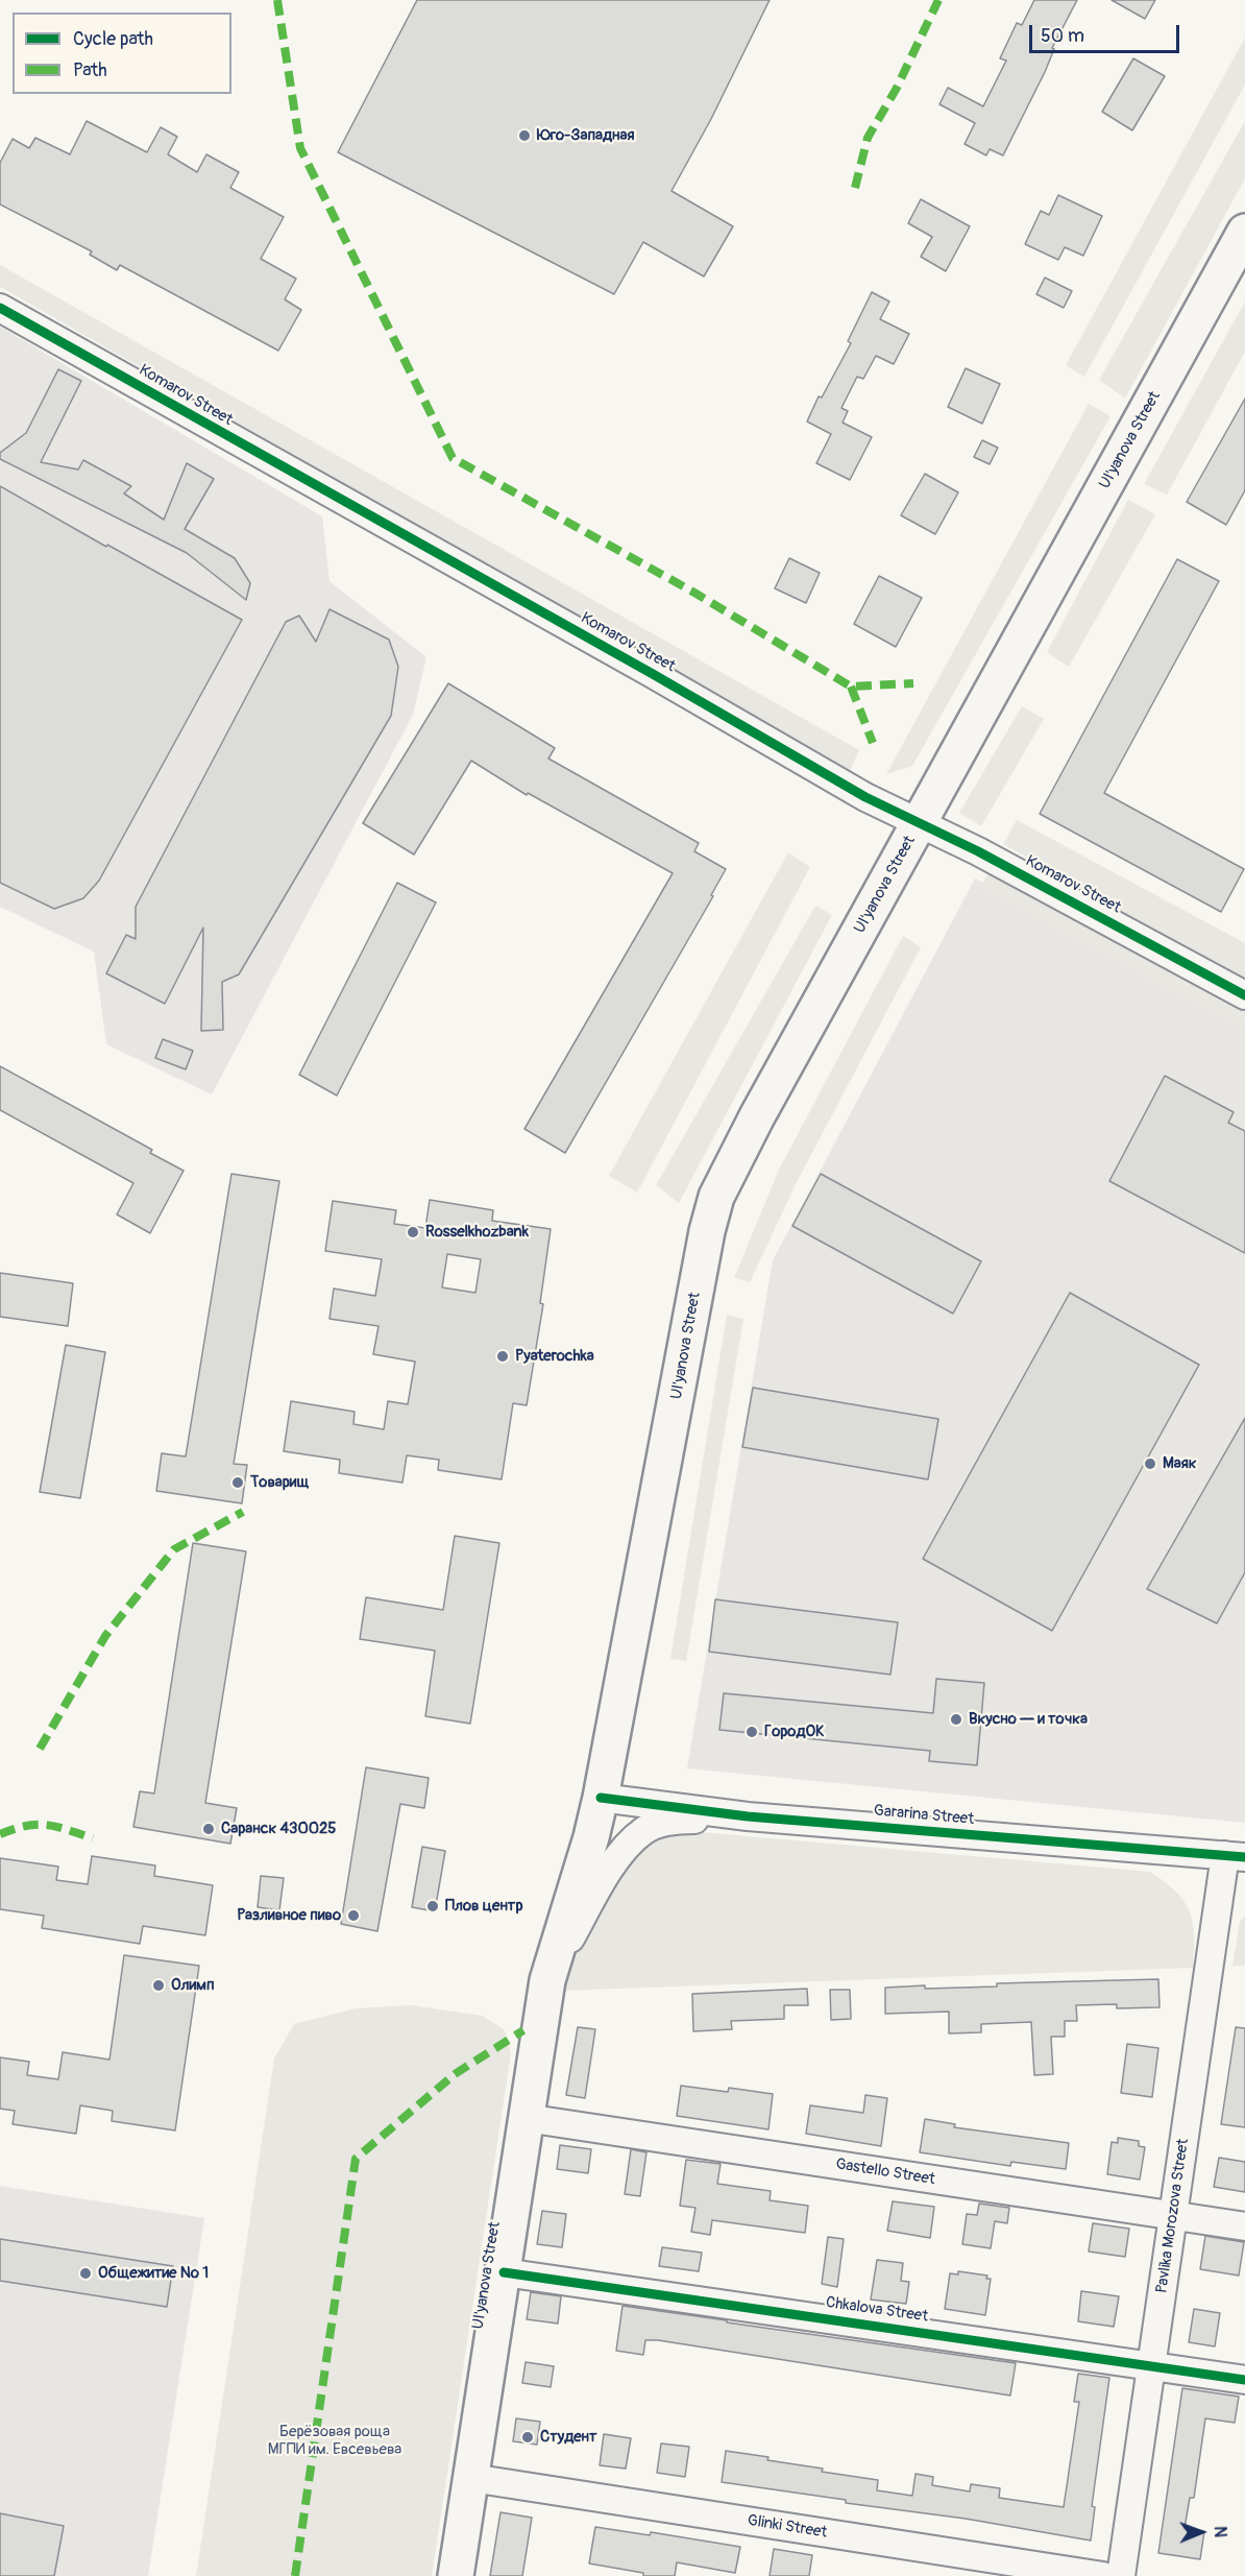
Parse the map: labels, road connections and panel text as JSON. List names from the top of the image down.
{
  "streets": {
    "main road": ["Ul'yanova Street"],
    "street": [
      "Komarov Street",
      "Gararina Street",
      "Gastello Street",
      "Pavlika Morozova Street",
      "Chkalova Street",
      "Glinki Street"
    ]
  },
  "crossings": [
    ["Komarov Street", "Ul'yanova Street"],
    ["Ul'yanova Street", "Gararina Street"],
    ["Ul'yanova Street", "Gastello Street"],
    ["Ul'yanova Street", "Chkalova Street"],
    ["Ul'yanova Street", "Glinki Street"],
    ["Gararina Street", "Pavlika Morozova Street"],
    ["Gastello Street", "Pavlika Morozova Street"],
    ["Pavlika Morozova Street", "Chkalova Street"]
  ],
  "parks": ["Берёзовая роща МГПИ им. Евсевьева"],
  "places": [
    "Юго-Западная",
    "Rosselkhozbank",
    "Pyaterochka",
    "Маяк",
    "Товарищ",
    "Вкусно — и точка",
    "ГородОК",
    "Саранск 430025",
    "Плов центр",
    "Разливное пиво",
    "Олимп",
    "Общежитие № 1",
    "Студент"
  ],
  "legend": ["Cycle path", "Path"],
  "scale_bar": "50 m",
  "north": "right"
}
